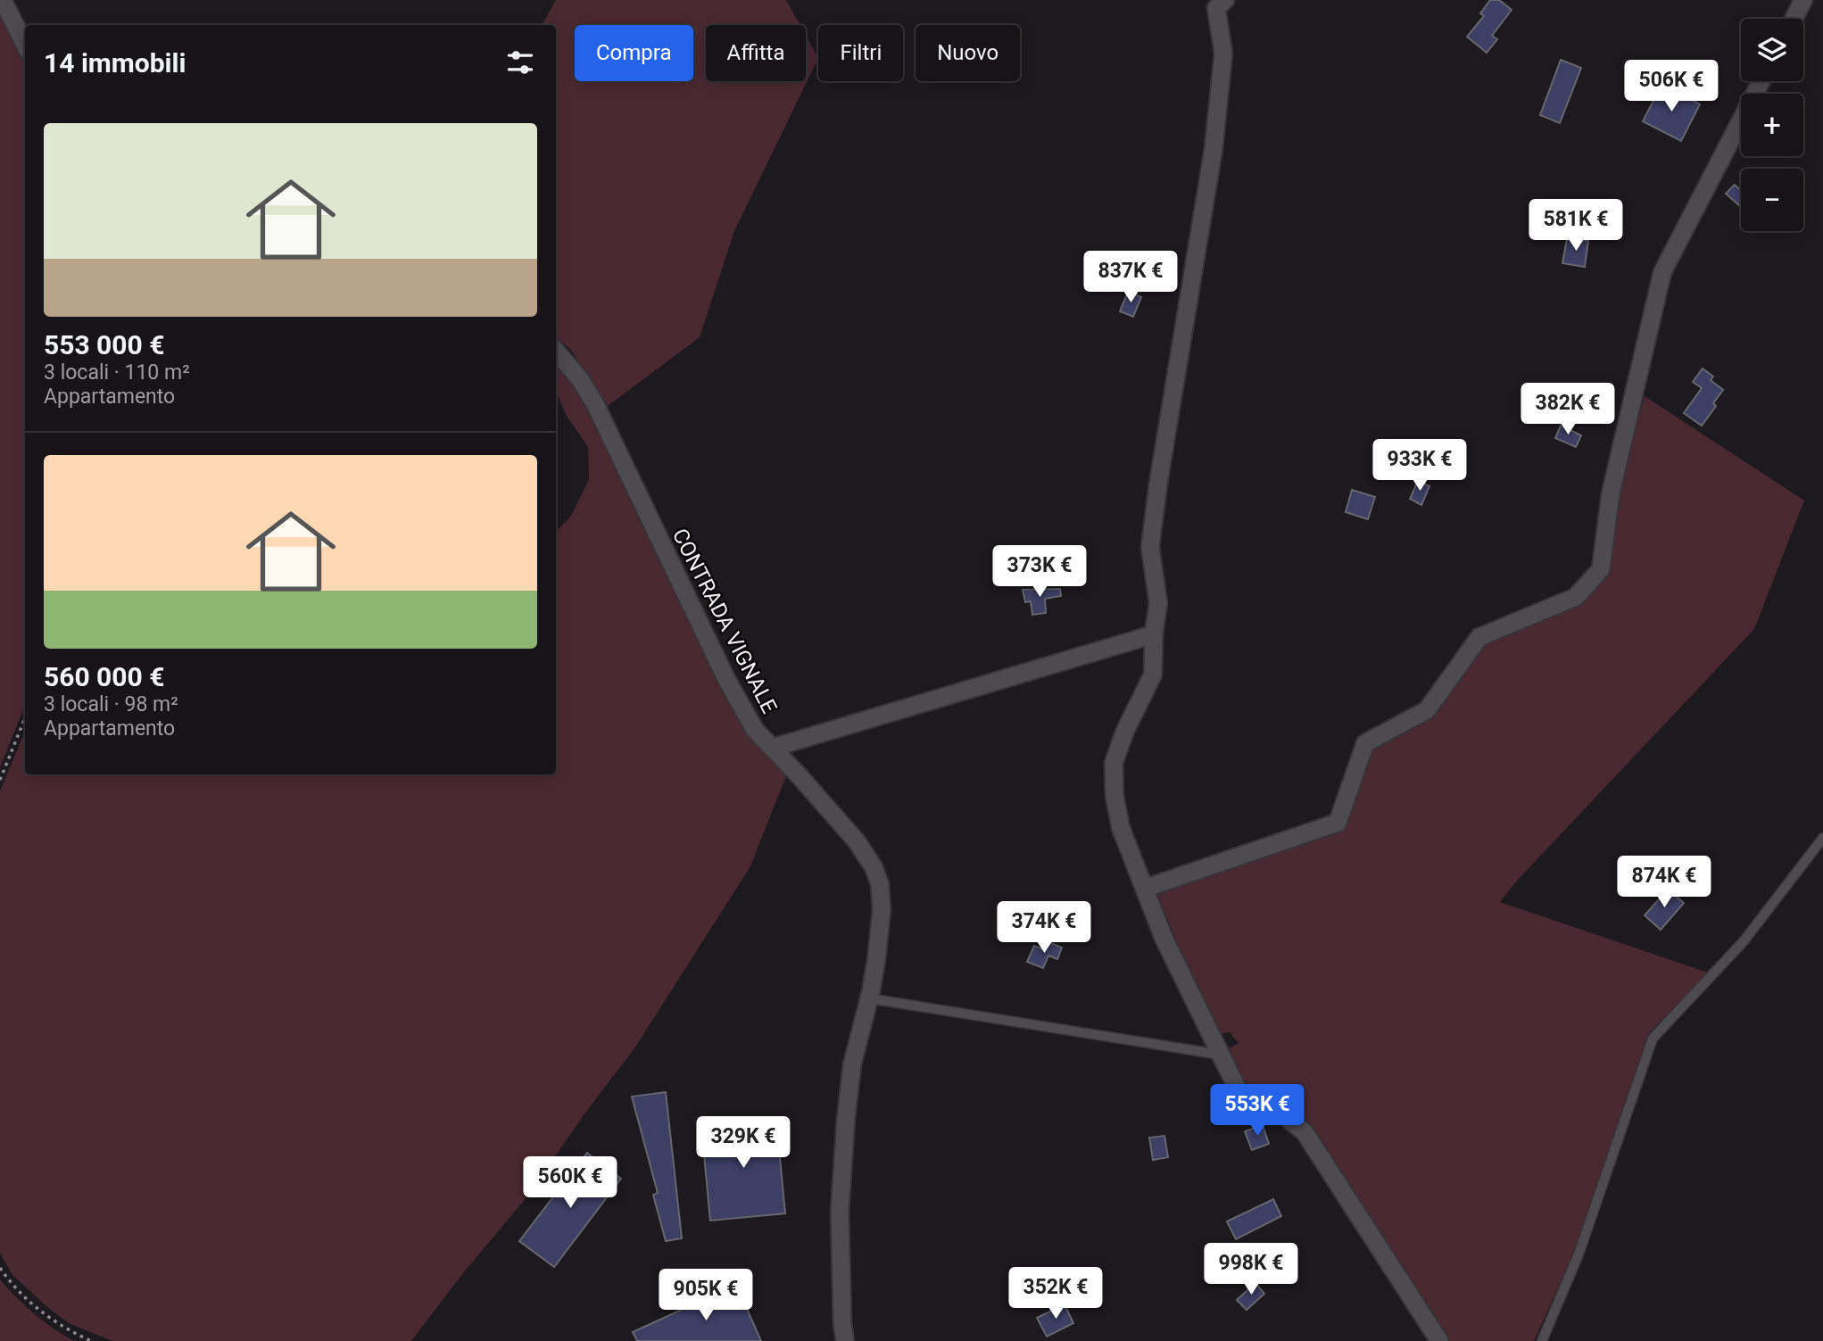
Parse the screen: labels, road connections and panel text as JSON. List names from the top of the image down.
{
  "streets": {
    "street": ["CONTRADA VIGNALE"]
  },
  "page": {
    "map_buttons": ["+", "−"],
    "chip": [
      "Compra",
      "Affitta",
      "Filtri",
      "Nuovo"
    ],
    "heading": "14 immobili",
    "price": [
      "506K €",
      "581K €",
      "837K €",
      "382K €",
      "933K €",
      "373K €",
      "874K €",
      "374K €",
      "553K €",
      "329K €",
      "560K €",
      "998K €",
      "352K €",
      "905K €"
    ],
    "list": [
      {
        "name": "553 000 €",
        "note": "3 locali · 110 m² · Appartamento"
      },
      {
        "name": "560 000 €",
        "note": "3 locali · 98 m² · Appartamento"
      }
    ]
  }
}
